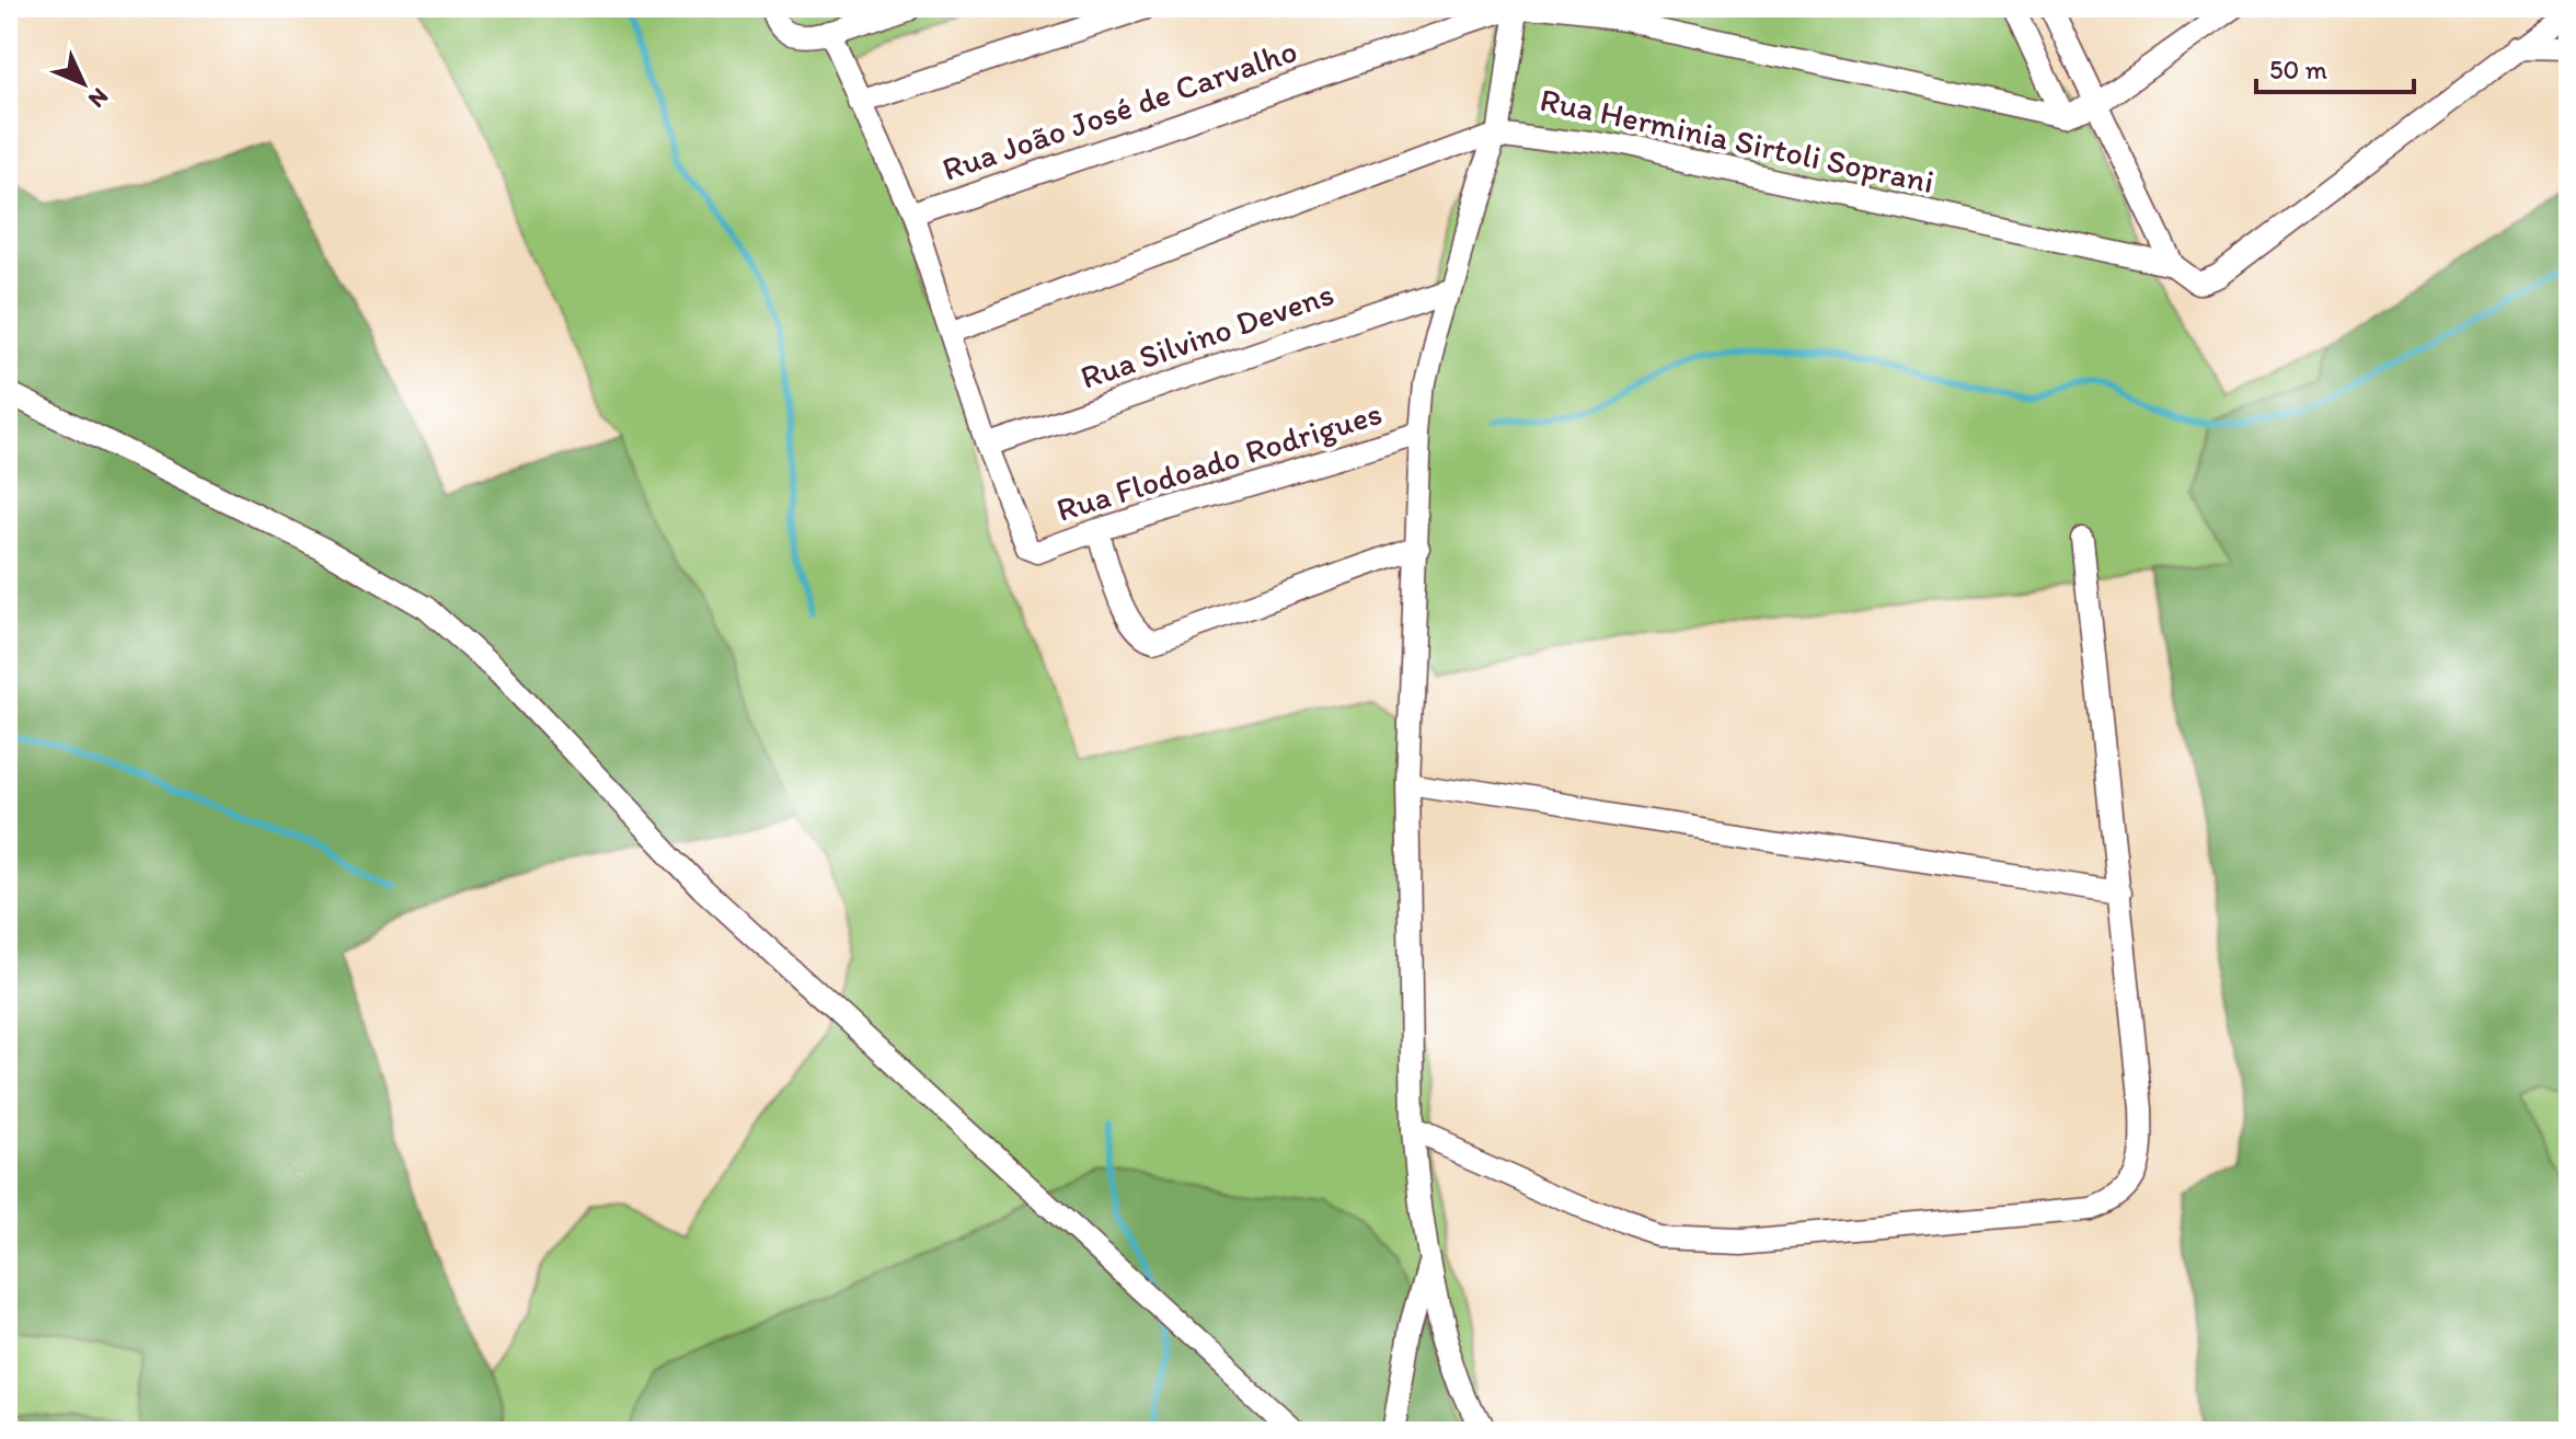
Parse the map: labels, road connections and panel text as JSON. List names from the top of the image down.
{
  "streets": {
    "street": [
      "Rua João José de Carvalho",
      "Rua Herminia Sirtoli Soprani",
      "Rua Silvino Devens",
      "Rua Flodoado Rodrigues"
    ]
  },
  "crossings": [
    ["Rua Silvino Devens", "Rua Flodoado Rodrigues"]
  ],
  "scale_bar": "50 m",
  "north": "bottom right"
}
